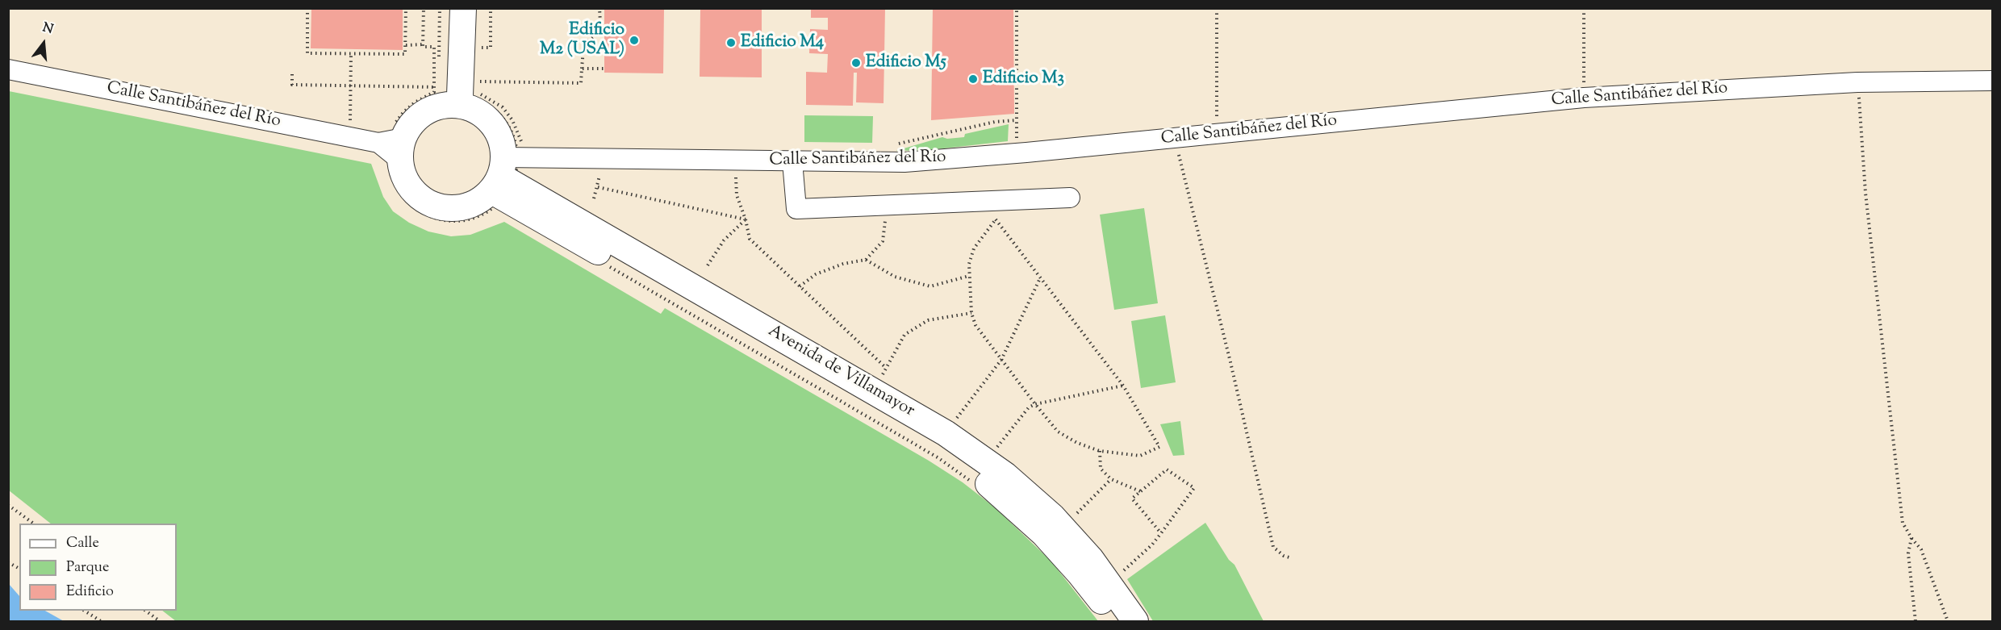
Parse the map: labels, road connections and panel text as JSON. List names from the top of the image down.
{
  "streets": {
    "main road": ["Avenida de Villamayor"],
    "street": ["Calle Santibáñez del Río"]
  },
  "crossings": [
    ["Calle Santibáñez del Río", "Avenida de Villamayor"]
  ],
  "places": [
    "Edificio M2 (USAL)",
    "Edificio M4",
    "Edificio M5",
    "Edificio M3"
  ],
  "legend": ["Calle", "Parque", "Edificio"],
  "north": "top"
}
